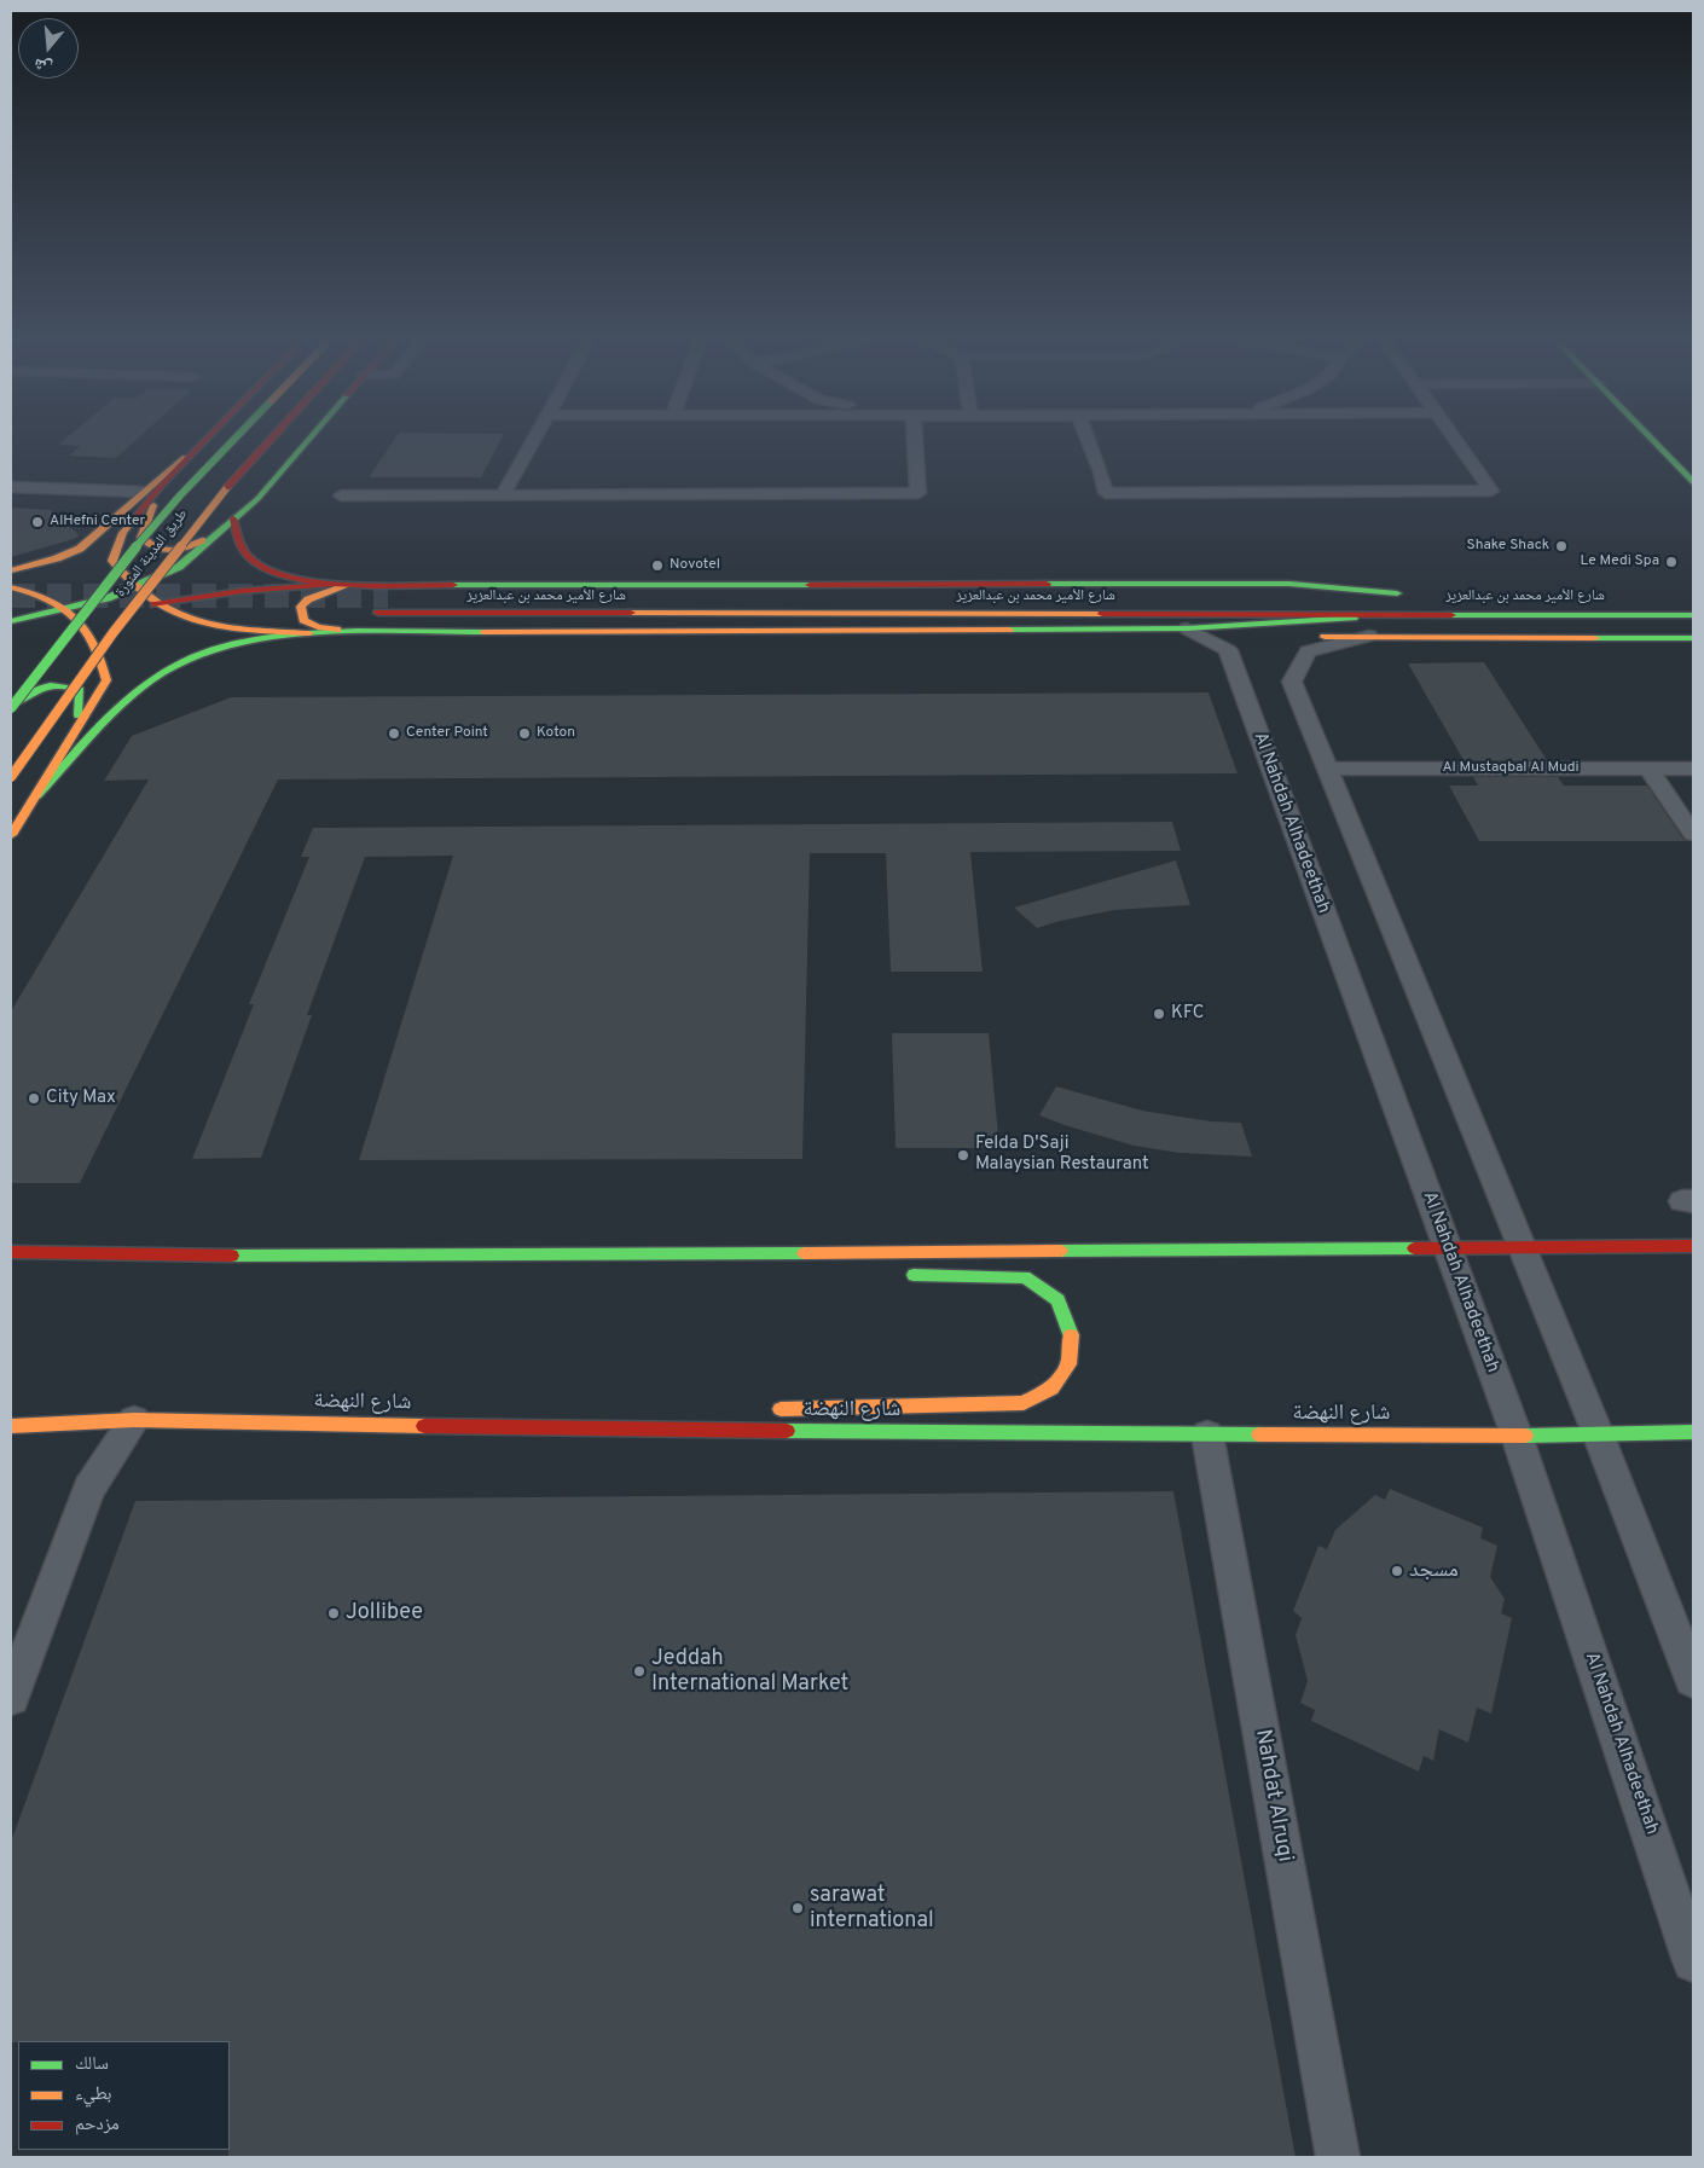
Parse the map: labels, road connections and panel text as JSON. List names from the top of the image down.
{
  "streets": {
    "main road": ["طريق المدينة المنورة", "شارع الأمير محمد بن عبدالعزيز", "شارع النهضة"],
    "street": ["Al Mustaqbal Al Mudi", "Al Nahdah Alhadeethah", "Nahdat Alruqi"]
  },
  "crossings": [
    ["Al Nahdah Alhadeethah", "شارع النهضة"],
    ["شارع النهضة", "Nahdat Alruqi"]
  ],
  "places": [
    "AlHefni Center",
    "Shake Shack",
    "Le Medi Spa",
    "Novotel",
    "Center Point",
    "Koton",
    "KFC",
    "City Max",
    "Felda D'Saji Malaysian Restaurant",
    "مسجد",
    "Jollibee",
    "Jeddah International Market",
    "sarawat international"
  ],
  "legend": ["سالك", "بطيء", "مزدحم"],
  "north": "bottom"
}
